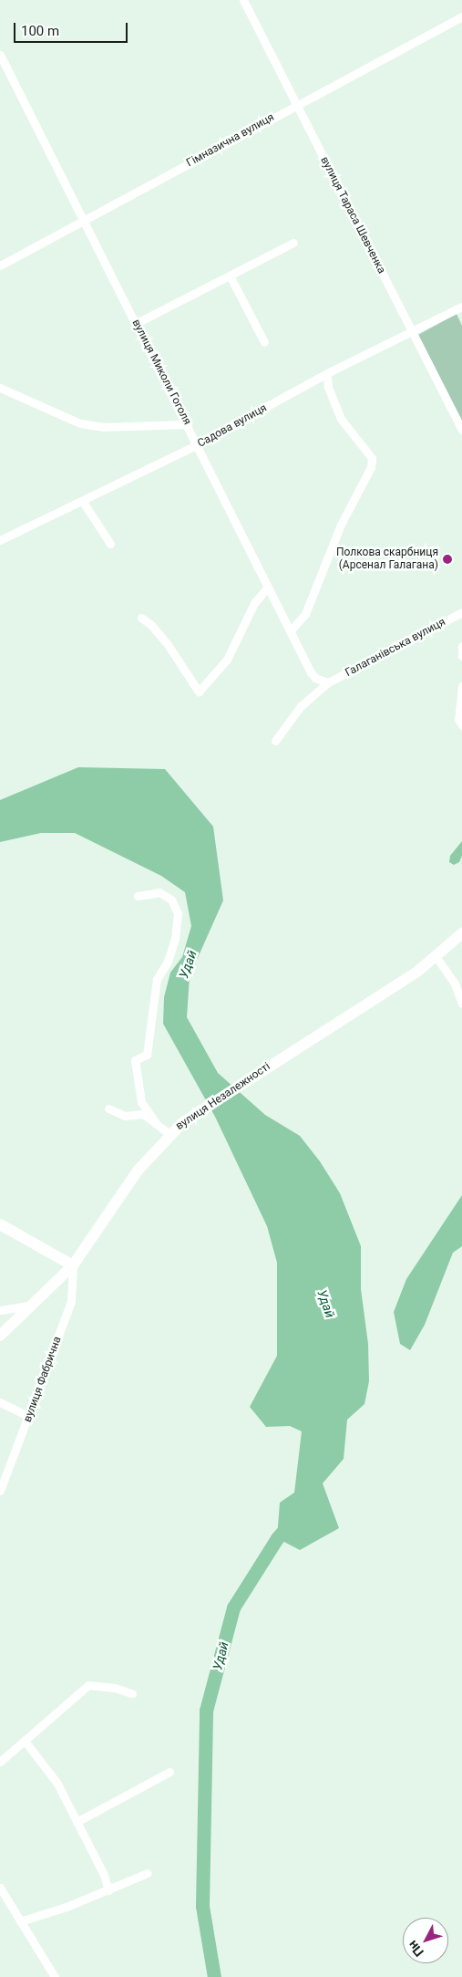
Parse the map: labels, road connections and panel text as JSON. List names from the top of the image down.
{
  "streets": {
    "main road": ["вулиця Незалежності"],
    "street": [
      "Гімназична вулиця",
      "вулиця Тараса Шевченка",
      "вулиця Миколи Гоголя",
      "Садова вулиця",
      "Галаганівська вулиця",
      "вулиця Фабрична"
    ]
  },
  "crossings": [
    ["Гімназична вулиця", "вулиця Тараса Шевченка"],
    ["Гімназична вулиця", "вулиця Миколи Гоголя"],
    ["вулиця Тараса Шевченка", "Садова вулиця"],
    ["вулиця Миколи Гоголя", "Садова вулиця"],
    ["вулиця Миколи Гоголя", "Галаганівська вулиця"],
    ["вулиця Незалежності", "вулиця Фабрична"]
  ],
  "water": ["Удай"],
  "places": ["Полкова скарбниця (Арсенал Галагана)"],
  "scale_bar": "100 m",
  "north": "bottom left"
}
